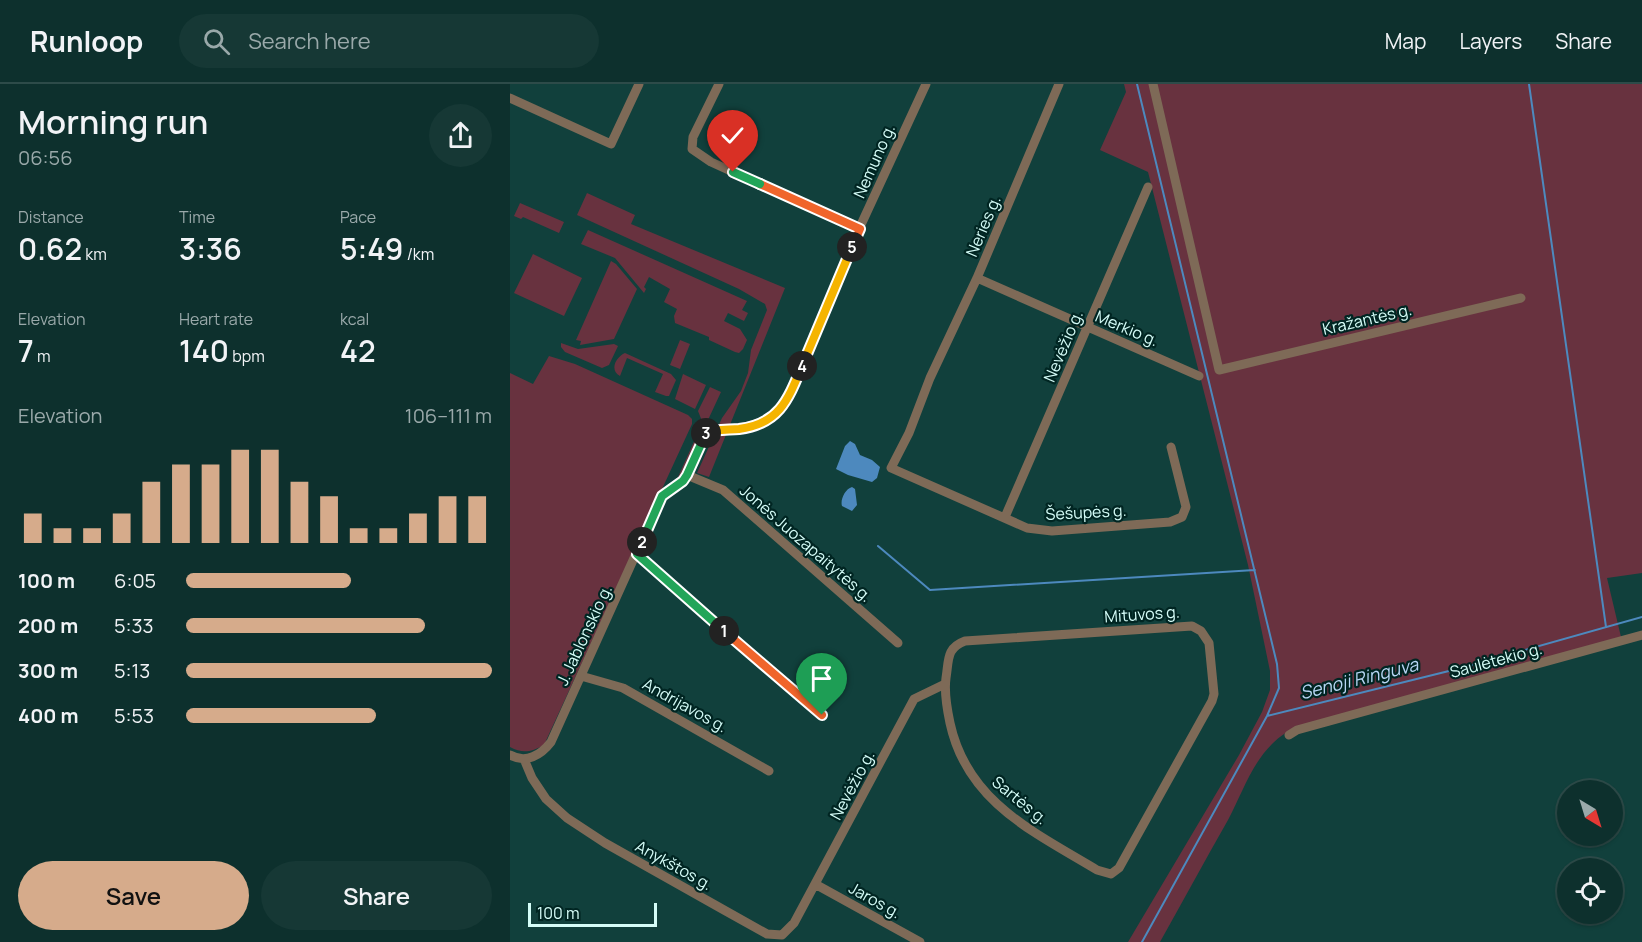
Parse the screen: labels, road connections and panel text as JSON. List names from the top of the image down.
{
  "streets": {
    "street": [
      "Nemuno g.",
      "Neries g.",
      "Kražantės g.",
      "Merkio g.",
      "Nevėžio g.",
      "Šešupės g.",
      "Jonės Juozapaitytės g.",
      "Mituvos g.",
      "J. Jablonskio g.",
      "Saulėtekio g.",
      "Andrijavos g.",
      "Sartės g.",
      "Anykštos g.",
      "Jaros g."
    ]
  },
  "crossings": [
    ["Nemuno g.", "Jonės Juozapaitytės g."],
    ["Nemuno g.", "J. Jablonskio g."],
    ["Neries g.", "Merkio g."],
    ["Neries g.", "Šešupės g."],
    ["Merkio g.", "Nevėžio g."],
    ["Nevėžio g.", "Šešupės g."],
    ["Nevėžio g.", "Sartės g."],
    ["Nevėžio g.", "Anykštos g."],
    ["Nevėžio g.", "Jaros g."],
    ["Jonės Juozapaitytės g.", "J. Jablonskio g."],
    ["Mituvos g.", "Sartės g."],
    ["J. Jablonskio g.", "Andrijavos g."],
    ["J. Jablonskio g.", "Anykštos g."],
    ["Anykštos g.", "Jaros g."]
  ],
  "water": ["Senoji Ringuva"],
  "scale_bar": "100 m",
  "north": "bottom right",
  "page": {
    "header": "Runloop",
    "search": "Search here",
    "nav": ["Map", "Layers", "Share"],
    "heading": ["Morning run", "06:56"],
    "stats": [
      ["Distance", "0.62 km"],
      ["Time", "3:36"],
      ["Pace", "5:49 /km"],
      ["Elevation", "7 m"],
      ["Heart rate", "140 bpm"],
      ["kcal", "42"]
    ],
    "pins": [
      "5",
      "4",
      "3",
      "2",
      "1"
    ],
    "chart": ["Elevation", "106–111 m"],
    "list": [
      {
        "name": "100 m",
        "note": "6:05"
      },
      {
        "name": "200 m",
        "note": "5:33"
      },
      {
        "name": "300 m",
        "note": "5:13"
      },
      {
        "name": "400 m",
        "note": "5:53"
      }
    ],
    "buttons": ["Save", "Share"],
    "scale": "100 m"
  }
}
